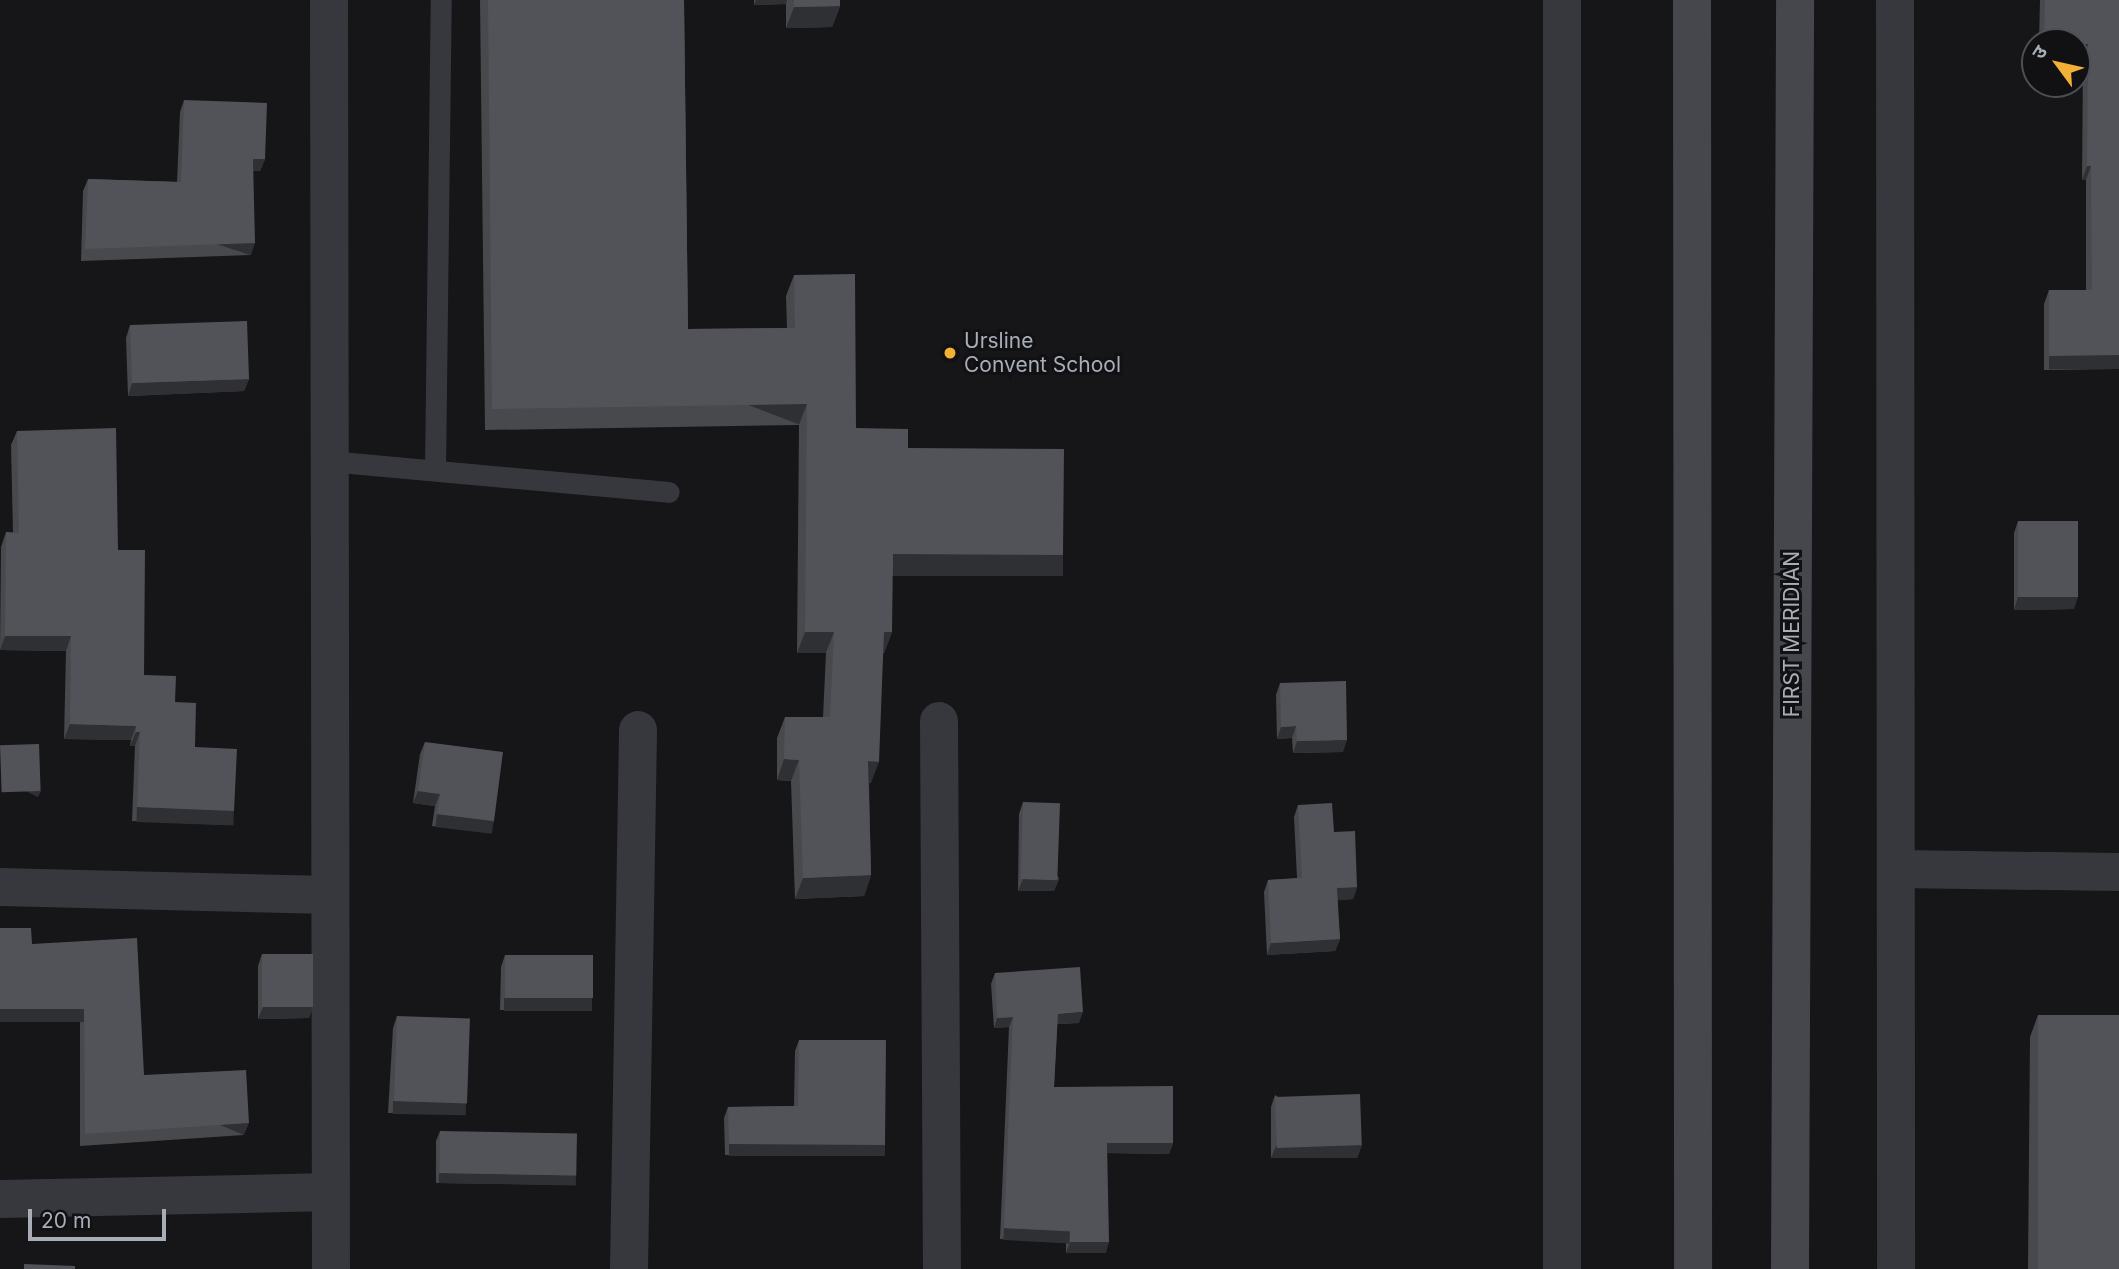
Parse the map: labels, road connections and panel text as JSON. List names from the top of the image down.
{
  "streets": {
    "street": ["FIRST MERIDIAN"]
  },
  "places": ["Ursline Convent School"],
  "scale_bar": "20 m",
  "north": "top left"
}
